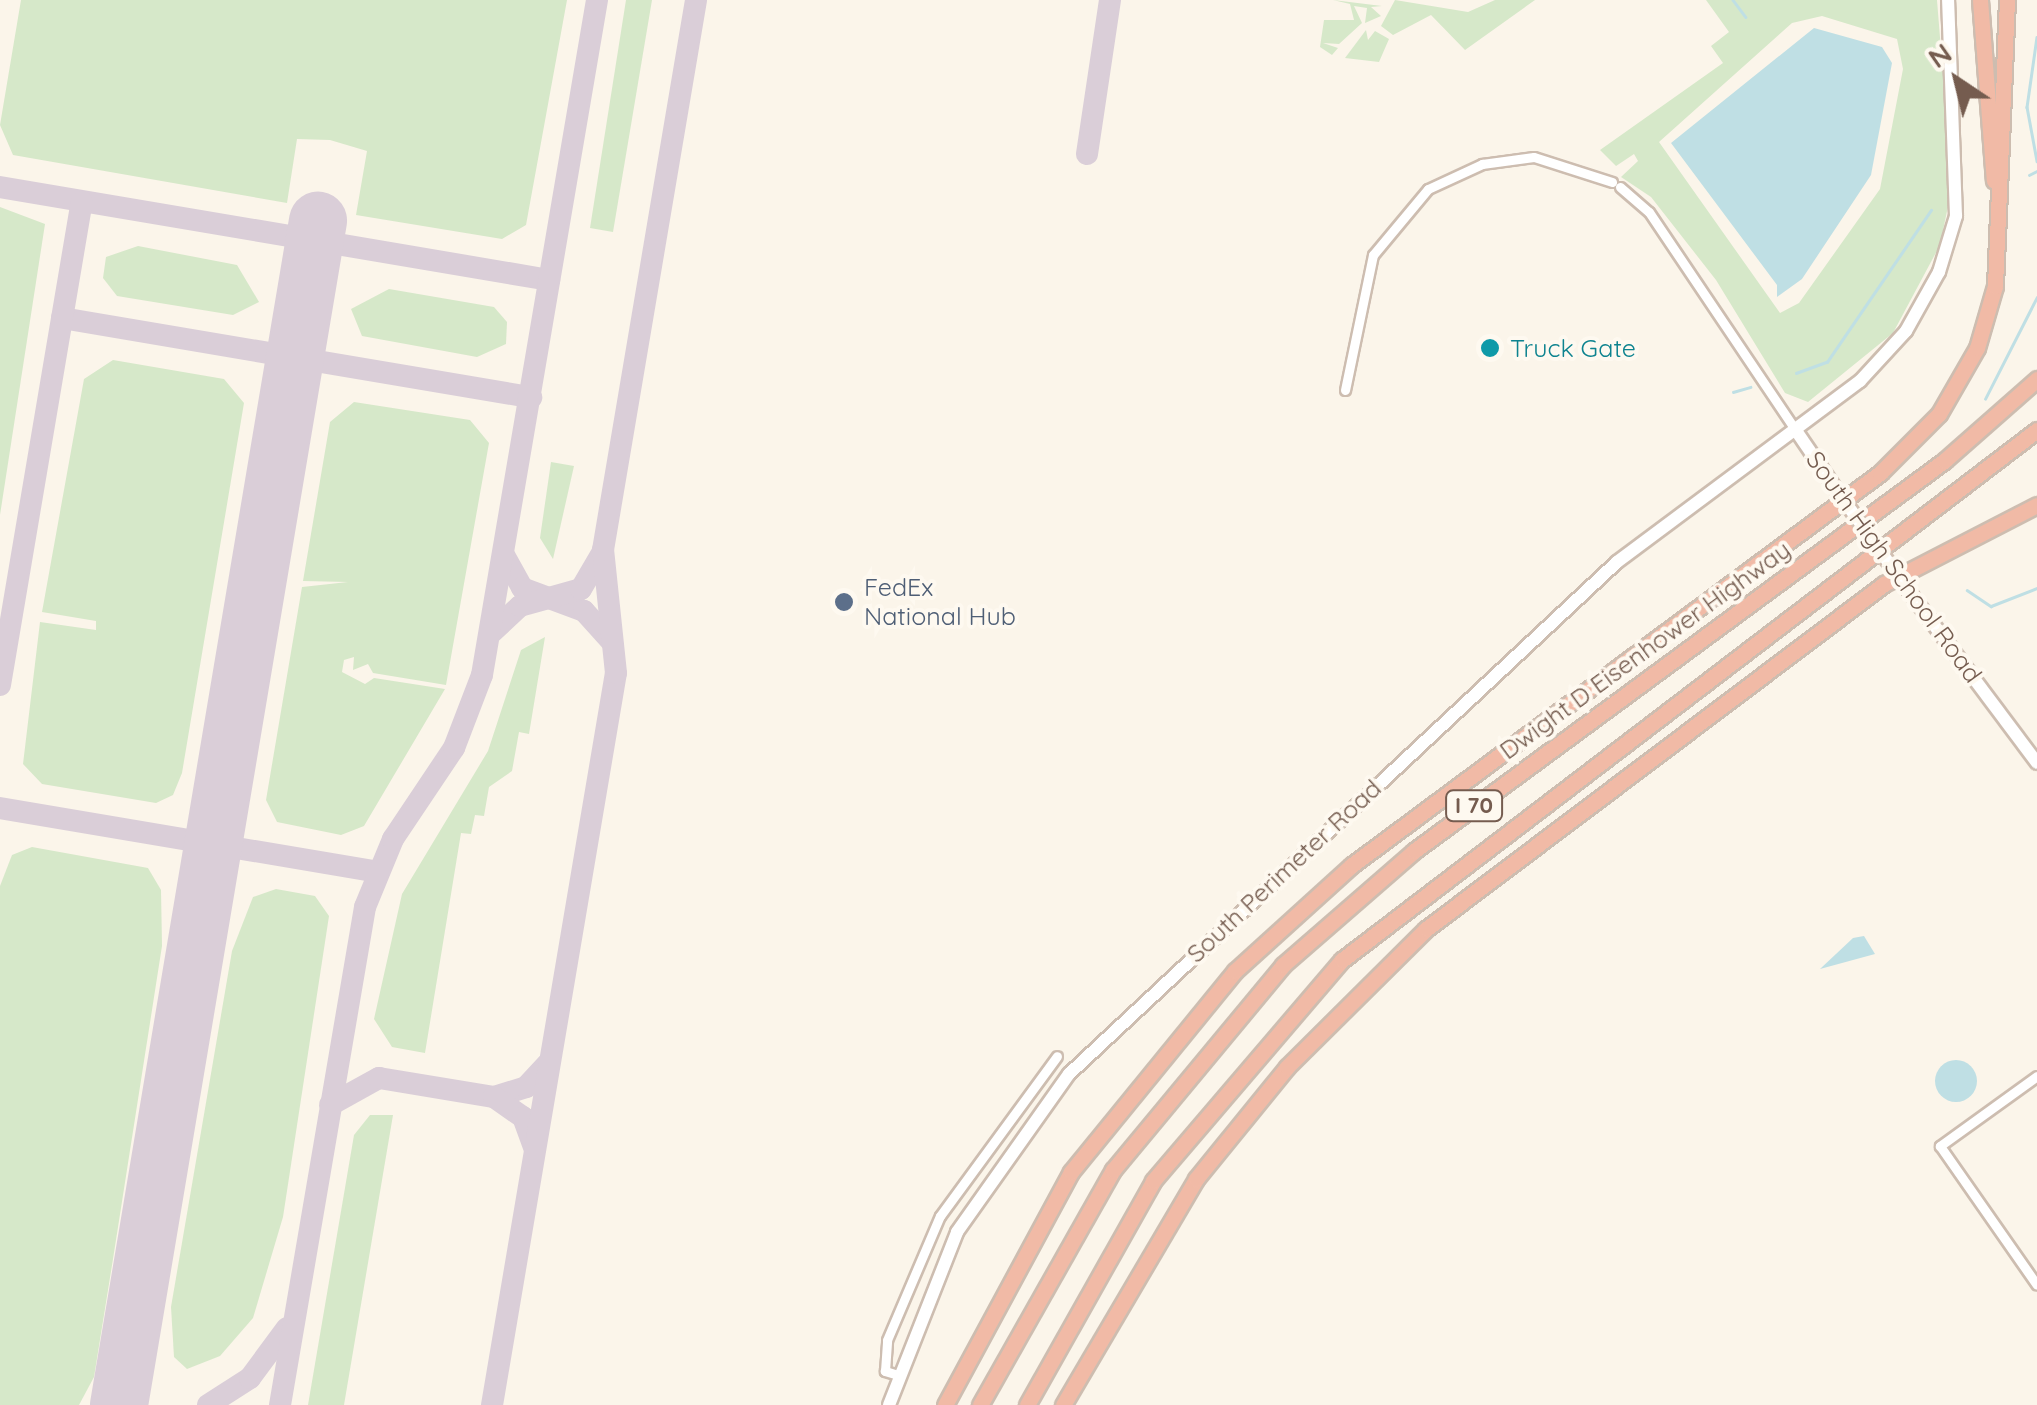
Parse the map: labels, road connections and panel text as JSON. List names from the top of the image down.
{
  "streets": {
    "highway": ["Dwight D Eisenhower Highway", "I 70"],
    "street": ["South High School Road", "South Perimeter Road"]
  },
  "crossings": [
    ["South High School Road", "South Perimeter Road"]
  ],
  "places": ["Truck Gate", "FedEx National Hub"],
  "north": "top left"
}
